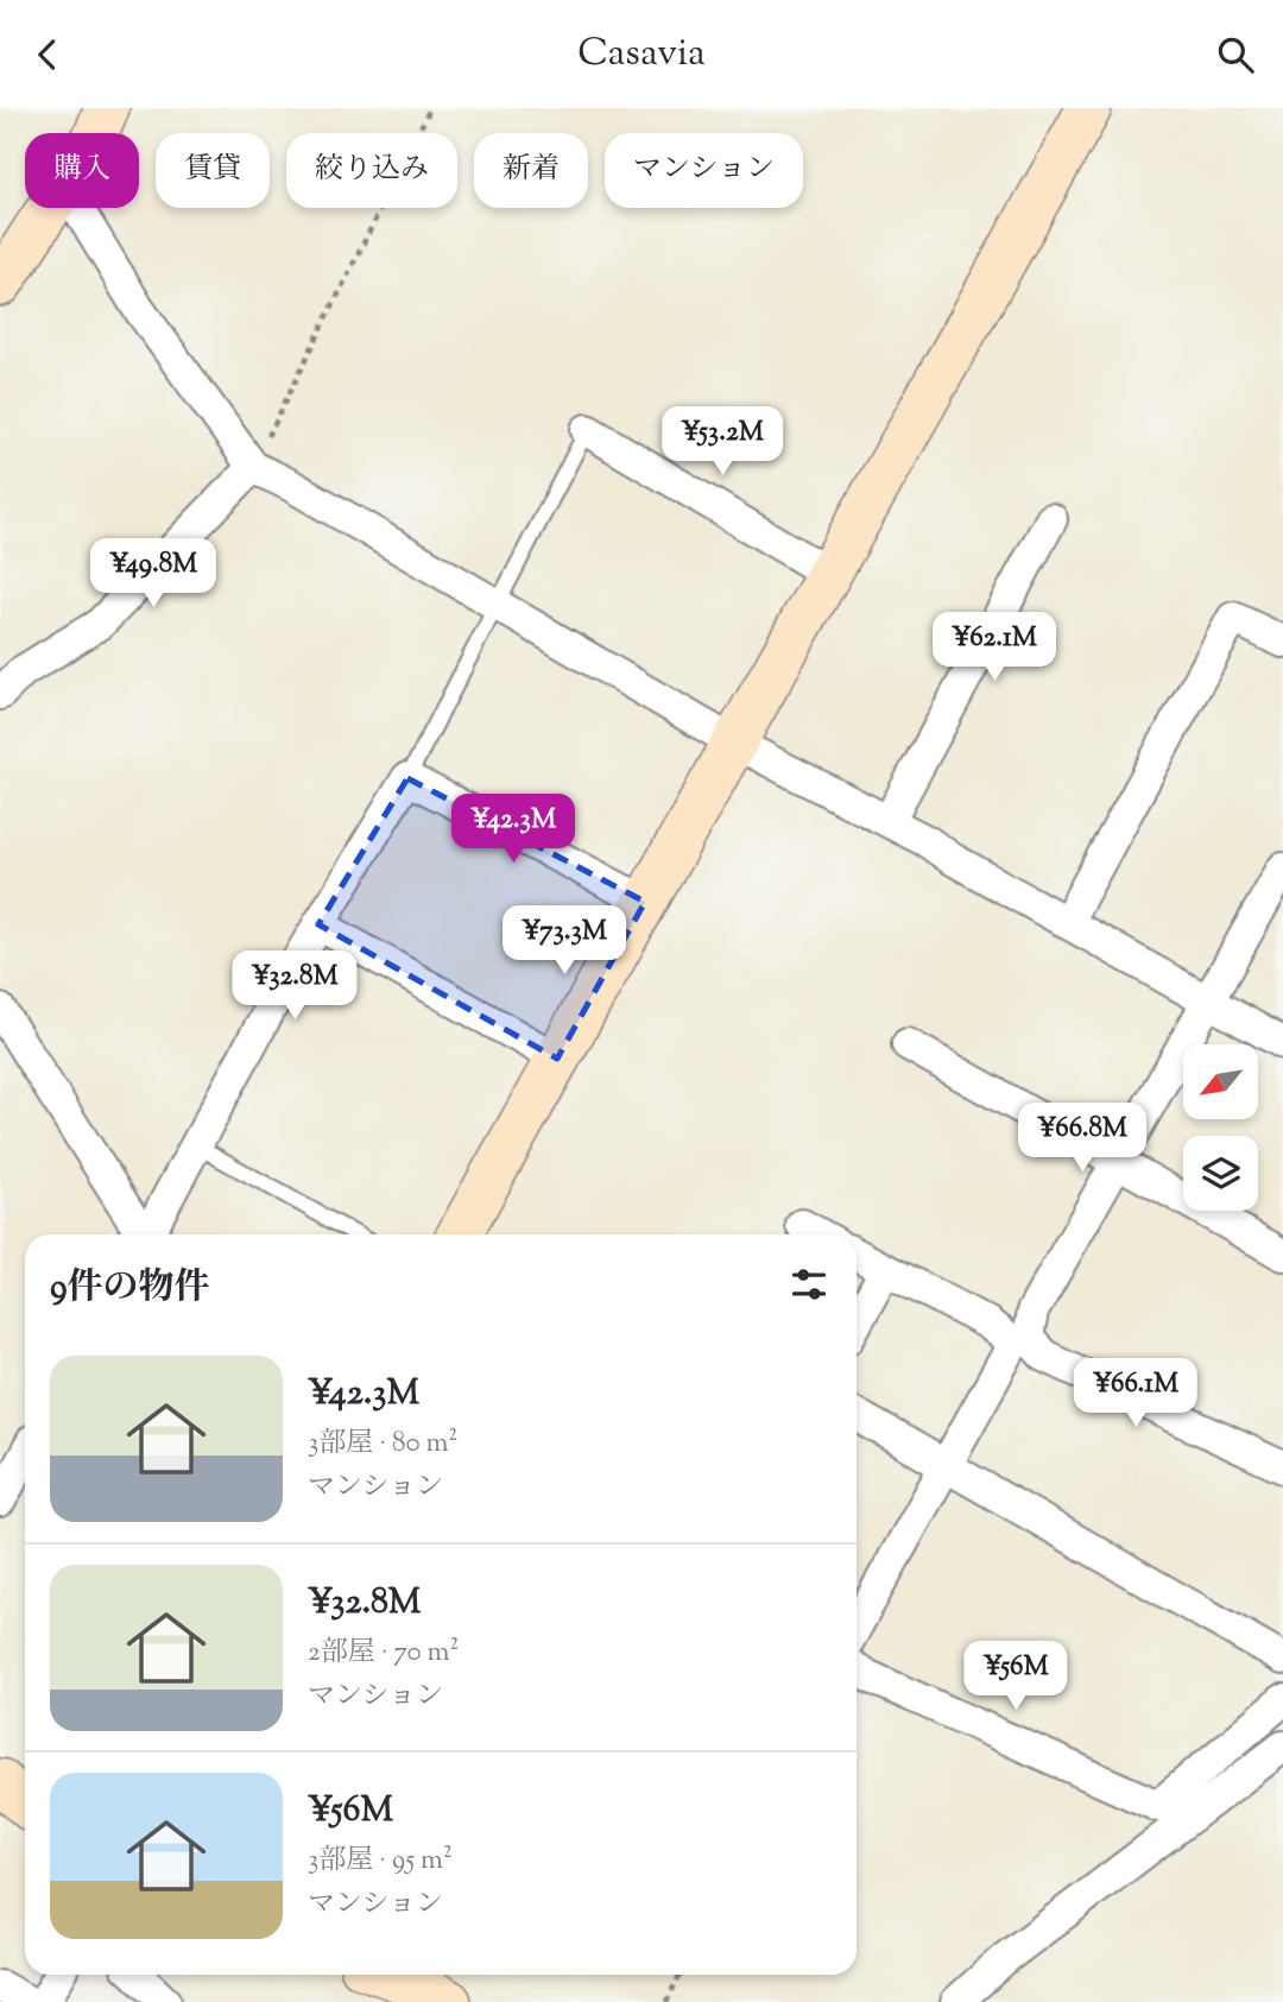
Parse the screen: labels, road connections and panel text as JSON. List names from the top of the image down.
{
  "north": "bottom left",
  "page": {
    "header": "Casavia",
    "chip": [
      "購入",
      "賃貸",
      "絞り込み",
      "新着",
      "マンション"
    ],
    "price": [
      "¥53.2M",
      "¥49.8M",
      "¥62.1M",
      "¥42.3M",
      "¥73.3M",
      "¥32.8M",
      "¥66.8M",
      "¥66.1M",
      "¥56M"
    ],
    "heading": "9件の物件",
    "list": [
      {
        "name": "¥42.3M",
        "note": "3部屋 · 80 m² · マンション"
      },
      {
        "name": "¥32.8M",
        "note": "2部屋 · 70 m² · マンション"
      },
      {
        "name": "¥56M",
        "note": "3部屋 · 95 m² · マンション"
      }
    ]
  }
}
